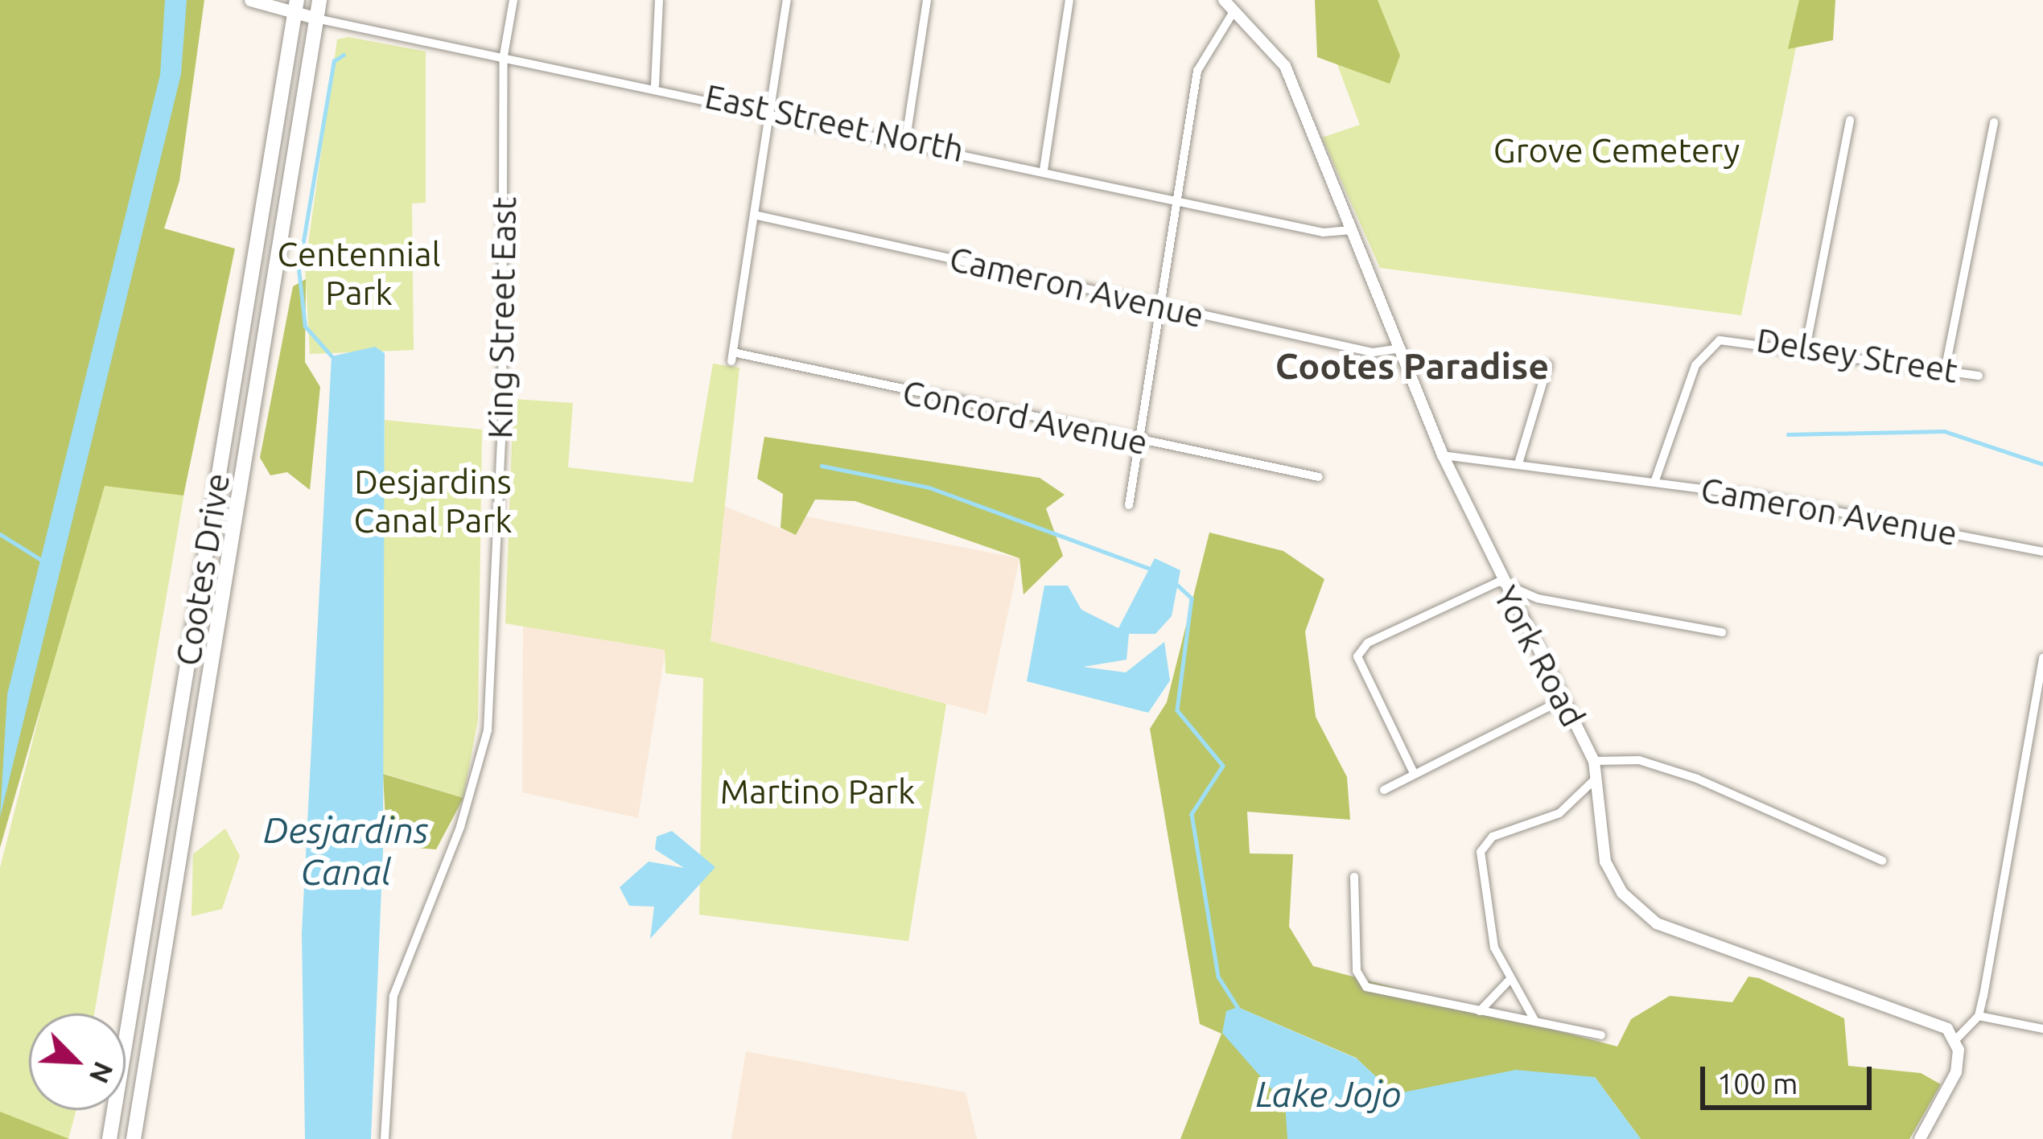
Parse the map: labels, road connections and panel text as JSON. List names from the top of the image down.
{
  "streets": {
    "main road": ["Cootes Drive"],
    "street": [
      "East Street North",
      "Cameron Avenue",
      "King Street East",
      "Delsey Street",
      "Concord Avenue",
      "York Road"
    ]
  },
  "crossings": [
    ["East Street North", "King Street East"],
    ["East Street North", "Cootes Drive"],
    ["East Street North", "York Road"],
    ["Cameron Avenue", "Delsey Street"],
    ["Cameron Avenue", "Concord Avenue"],
    ["Cameron Avenue", "York Road"]
  ],
  "districts": ["Cootes Paradise"],
  "water": ["Desjardins Canal", "Lake Jojo"],
  "parks": [
    "Grove Cemetery",
    "Centennial Park",
    "Desjardins Canal Park",
    "Martino Park"
  ],
  "scale_bar": "100 m",
  "north": "bottom right"
}
